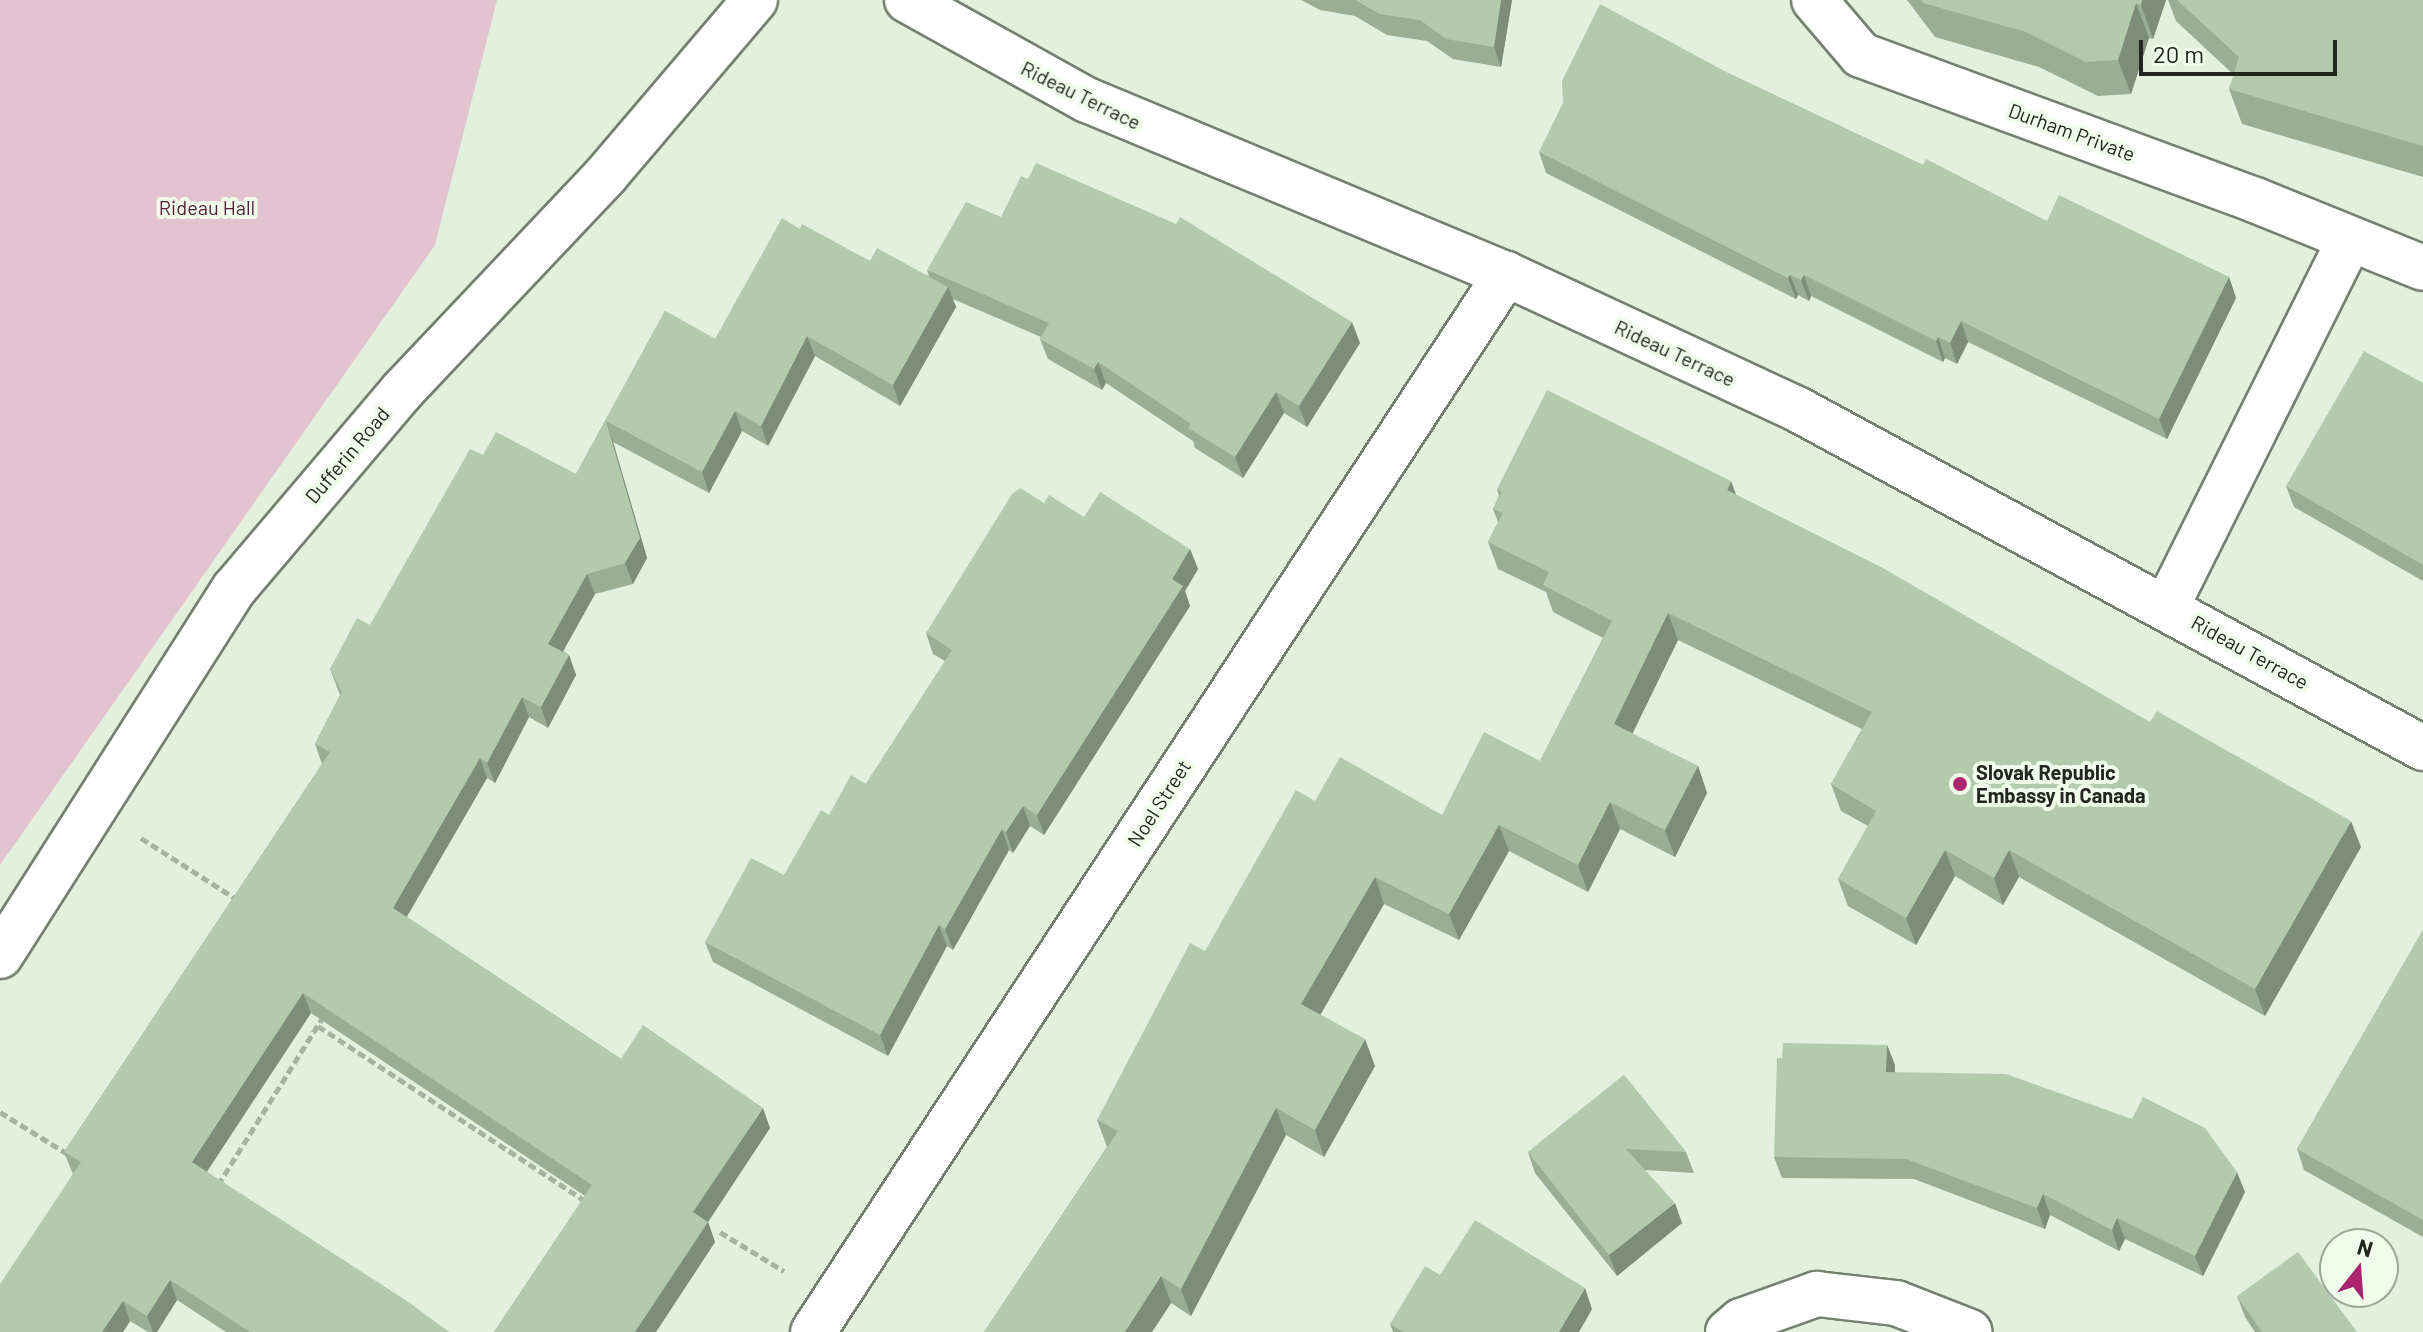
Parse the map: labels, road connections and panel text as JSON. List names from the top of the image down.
{
  "streets": {
    "street": [
      "Rideau Terrace",
      "Durham Private",
      "Dufferin Road",
      "Noel Street"
    ]
  },
  "crossings": [
    ["Rideau Terrace", "Noel Street"]
  ],
  "parks": ["Rideau Hall"],
  "places": ["Slovak Republic Embassy in Canada"],
  "scale_bar": "20 m",
  "north": "top"
}
